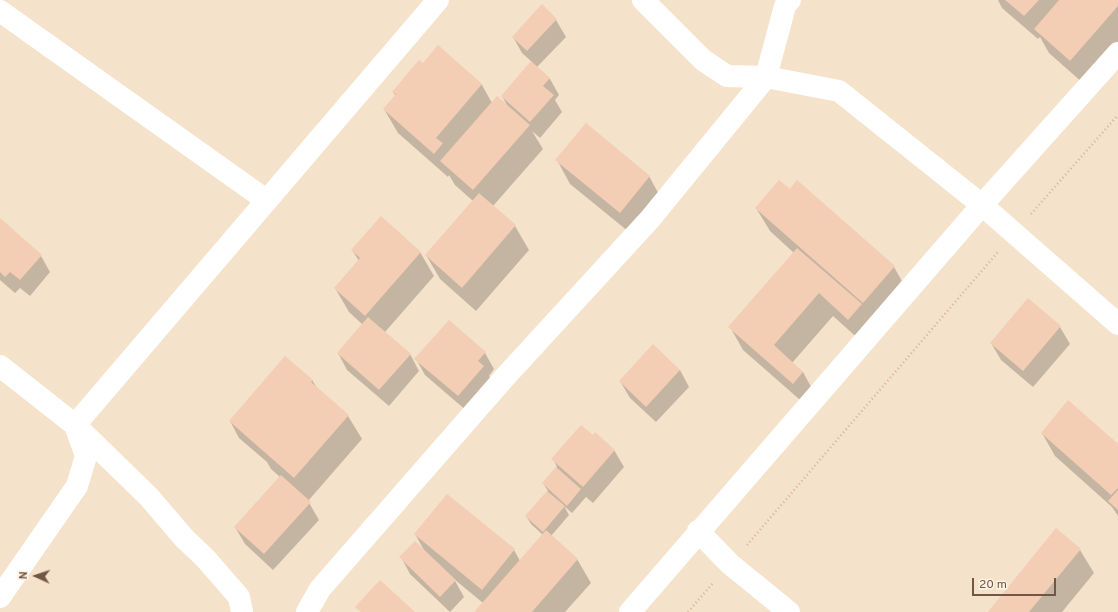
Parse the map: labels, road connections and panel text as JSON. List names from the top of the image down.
{
  "scale_bar": "20 m",
  "north": "left"
}
